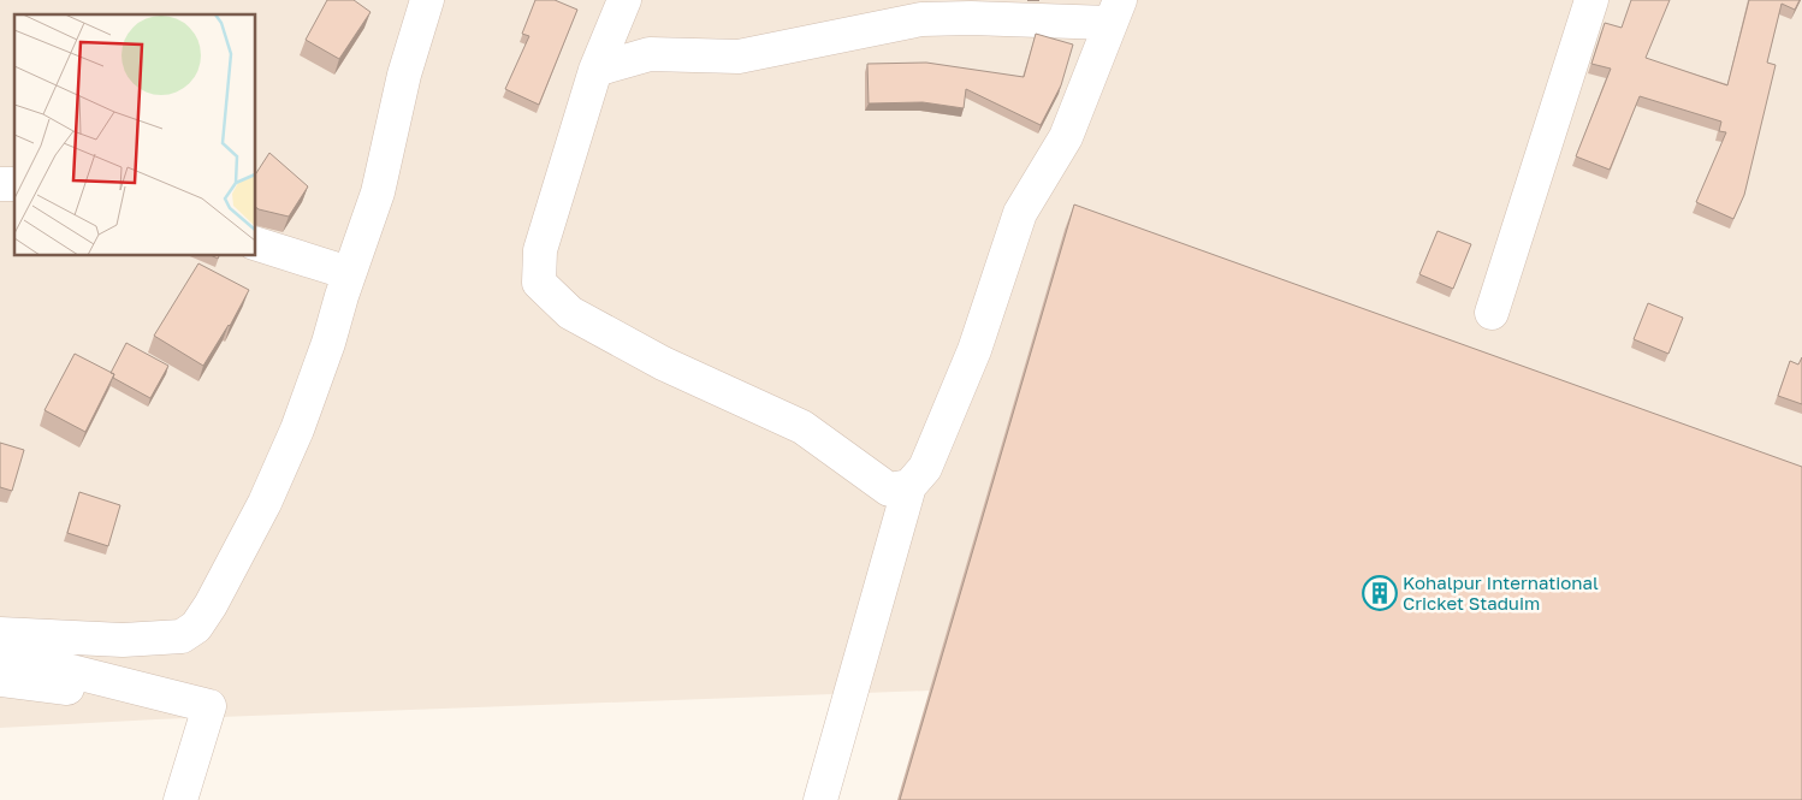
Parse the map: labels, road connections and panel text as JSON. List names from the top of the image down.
{
  "places": {
    "building": ["Kohalpur International Cricket Staduim"]
  }
}
